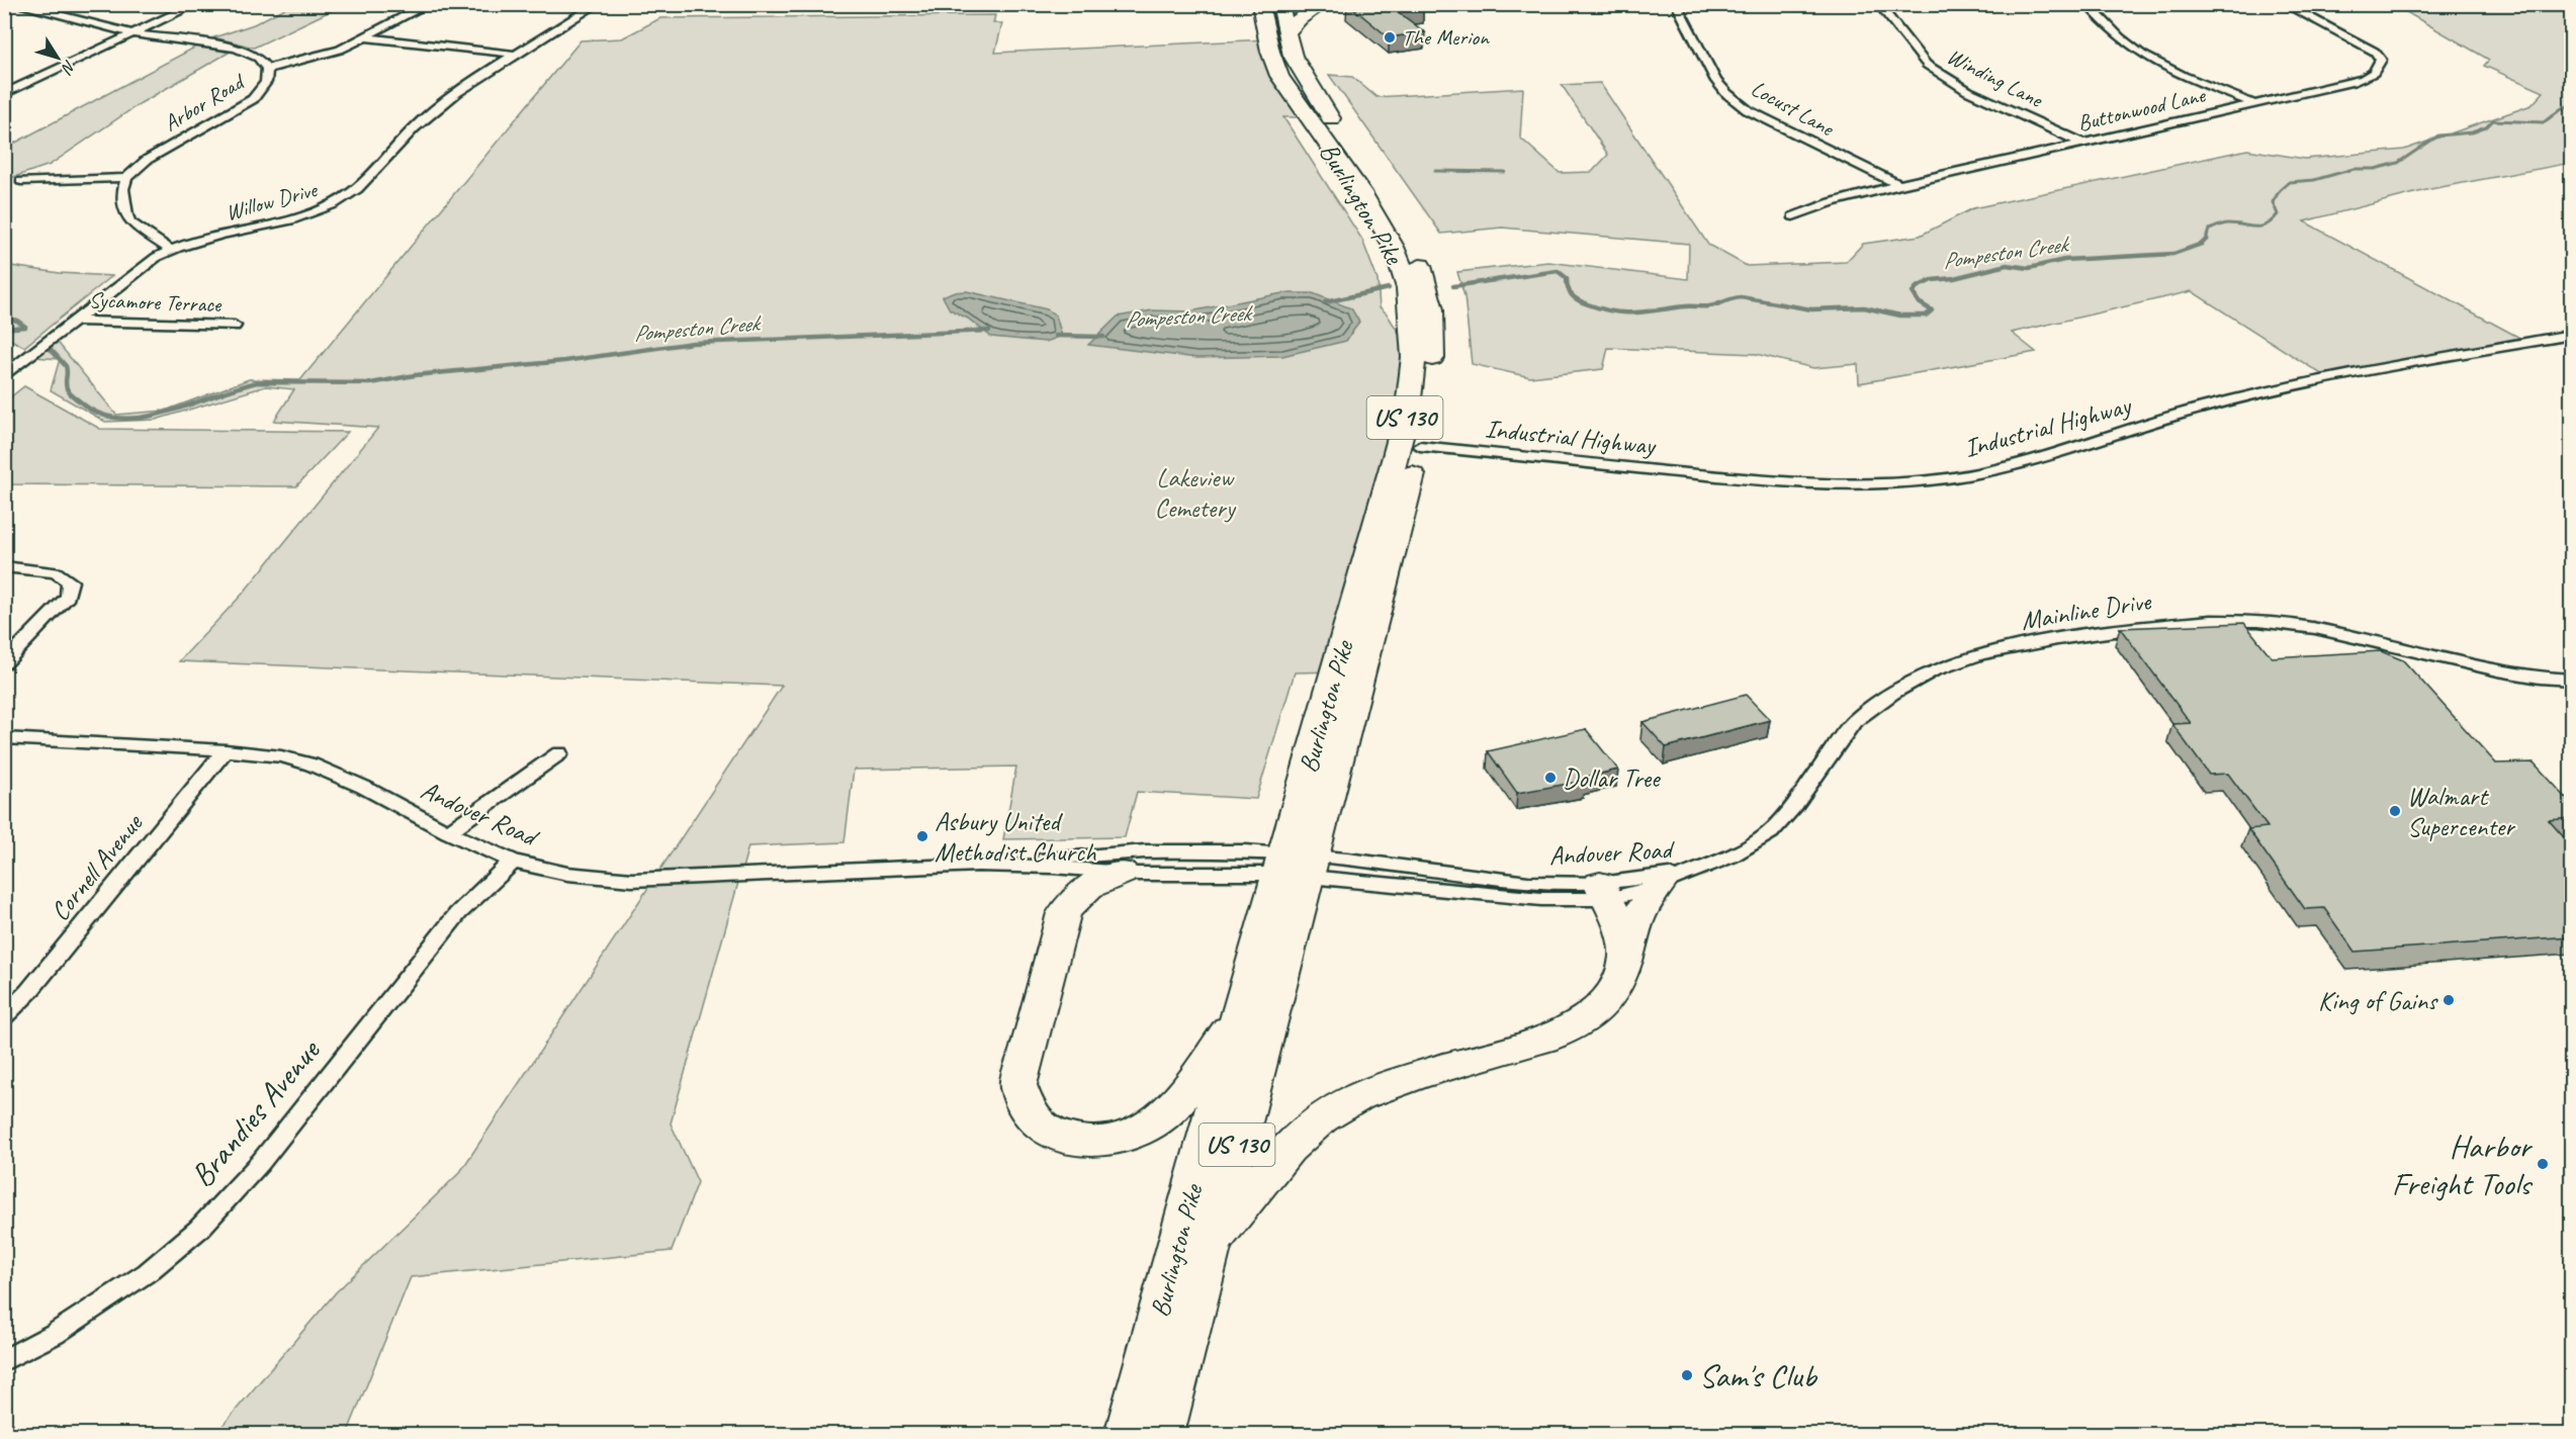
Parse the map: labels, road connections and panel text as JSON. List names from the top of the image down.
{
  "streets": {
    "highway": ["Burlington Pike", "US 130"],
    "street": [
      "Winding Lane",
      "Arbor Road",
      "Locust Lane",
      "Buttonwood Lane",
      "Willow Drive",
      "Sycamore Terrace",
      "Industrial Highway",
      "Mainline Drive",
      "Andover Road",
      "Cornell Avenue",
      "Brandies Avenue"
    ]
  },
  "crossings": [
    ["Winding Lane", "Buttonwood Lane"],
    ["Locust Lane", "Buttonwood Lane"],
    ["Willow Drive", "Sycamore Terrace"],
    ["Burlington Pike", "Industrial Highway"],
    ["Burlington Pike", "Andover Road"],
    ["Mainline Drive", "Andover Road"],
    ["Andover Road", "Cornell Avenue"],
    ["Andover Road", "Brandies Avenue"]
  ],
  "water": ["Pompeston Creek"],
  "parks": ["Lakeview Cemetery"],
  "places": [
    "The Merion",
    "Dollar Tree",
    "Walmart Supercenter",
    "Asbury United Methodist Church",
    "King of Gains",
    "Harbor Freight Tools",
    "Sam's Club"
  ],
  "north": "bottom right"
}
